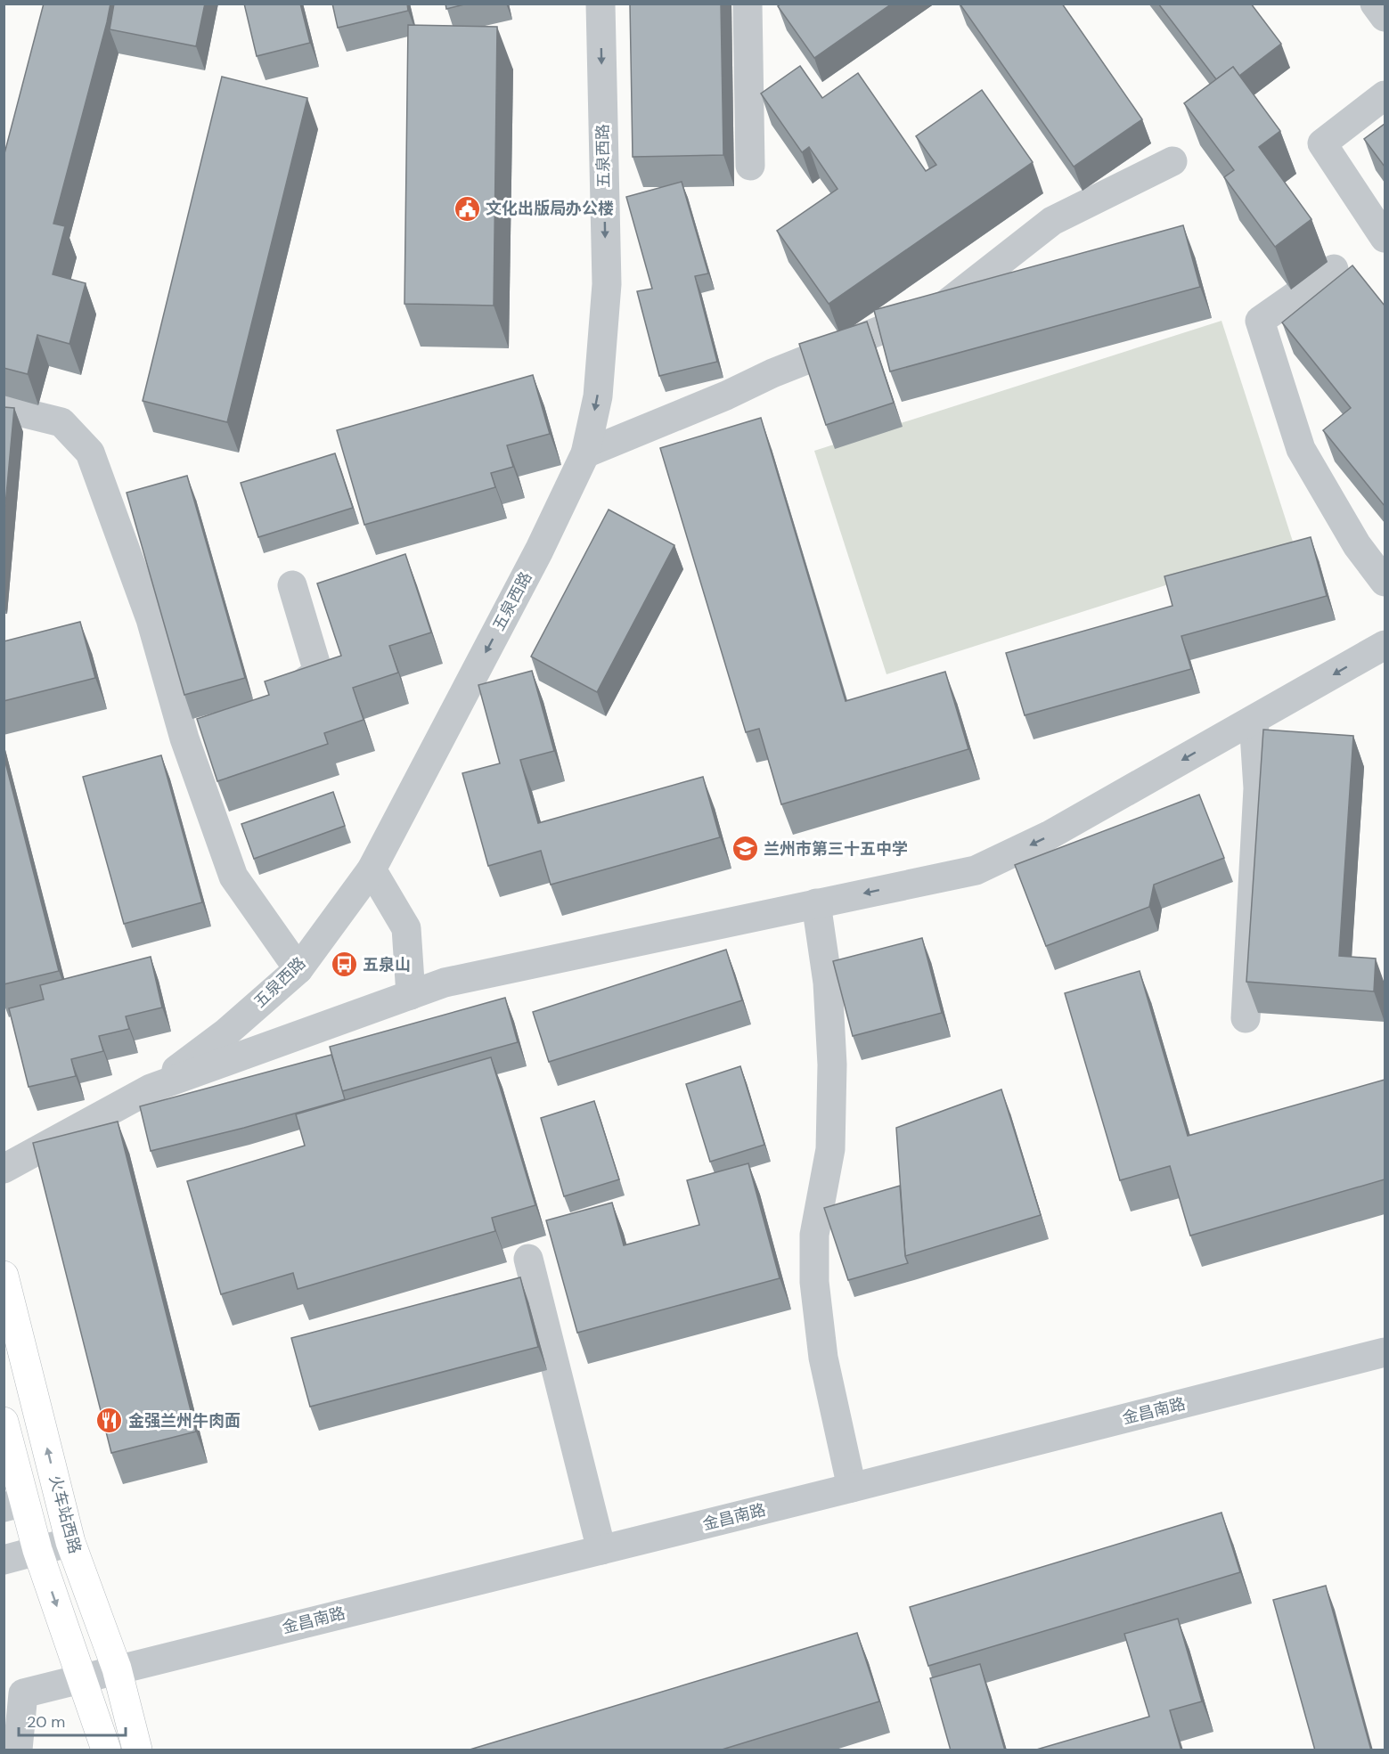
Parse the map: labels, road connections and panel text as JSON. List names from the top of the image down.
{
  "streets": {
    "main road": ["火车站西路"],
    "street": ["五泉西路", "金昌南路"]
  },
  "crossings": [
    ["金昌南路", "火车站西路"]
  ],
  "one_way": ["五泉西路"],
  "places": {
    "public building": ["文化出版局办公楼"],
    "school or university": ["兰州市第三十五中学"],
    "bus stop": ["五泉山"],
    "restaurant": ["金强兰州牛肉面"]
  },
  "scale_bar": "20 m"
}
